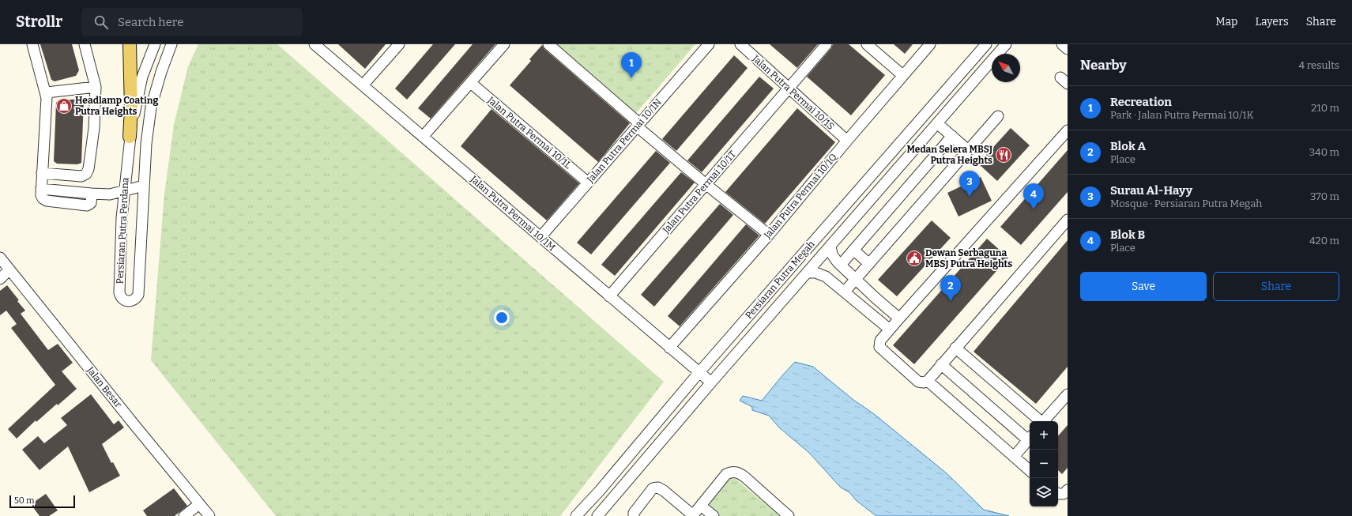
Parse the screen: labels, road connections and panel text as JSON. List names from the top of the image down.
{
  "streets": {
    "street": [
      "Jalan Putra Permai 10/1S",
      "Jalan Putra Permai 10/1L",
      "Jalan Putra Permai 10/1N",
      "Jalan Putra Permai 10/1T",
      "Jalan Putra Permai 10/1Q",
      "Jalan Putra Permai 10/1M",
      "Persiaran Putra Perdana",
      "Persiaran Putra Megah",
      "Jalan Besar"
    ]
  },
  "crossings": [
    ["Jalan Putra Permai 10/1S", "Jalan Putra Permai 10/1T"],
    ["Jalan Putra Permai 10/1S", "Jalan Putra Permai 10/1Q"],
    ["Jalan Putra Permai 10/1L", "Jalan Putra Permai 10/1N"],
    ["Jalan Putra Permai 10/1N", "Jalan Putra Permai 10/1M"],
    ["Jalan Putra Permai 10/1T", "Jalan Putra Permai 10/1M"],
    ["Jalan Putra Permai 10/1Q", "Jalan Putra Permai 10/1M"],
    ["Jalan Putra Permai 10/1M", "Persiaran Putra Megah"]
  ],
  "places": {
    "shop": ["Headlamp Coating Putra Heights"],
    "restaurant": ["Medan Selera MBSJ Putra Heights"],
    "public building": ["Dewan Serbaguna MBSJ Putra Heights"]
  },
  "scale_bar": "50 m",
  "north": "top left",
  "page": {
    "header": "Strollr",
    "search": "Search here",
    "nav": ["Map", "Layers", "Share"],
    "heading": ["Nearby", "4 results"],
    "pins": [
      "1",
      "3",
      "4",
      "2"
    ],
    "list": [
      {
        "mark": "1",
        "name": "Recreation",
        "note": "Park · Jalan Putra Permai 10/1K",
        "value": "210 m"
      },
      {
        "mark": "2",
        "name": "Blok A",
        "note": "Place",
        "value": "340 m"
      },
      {
        "mark": "3",
        "name": "Surau Al-Hayy",
        "note": "Mosque · Persiaran Putra Megah",
        "value": "370 m"
      },
      {
        "mark": "4",
        "name": "Blok B",
        "note": "Place",
        "value": "420 m"
      }
    ],
    "buttons": ["Save", "Share"],
    "map_buttons": ["+", "−"],
    "scale": "50 m"
  }
}
